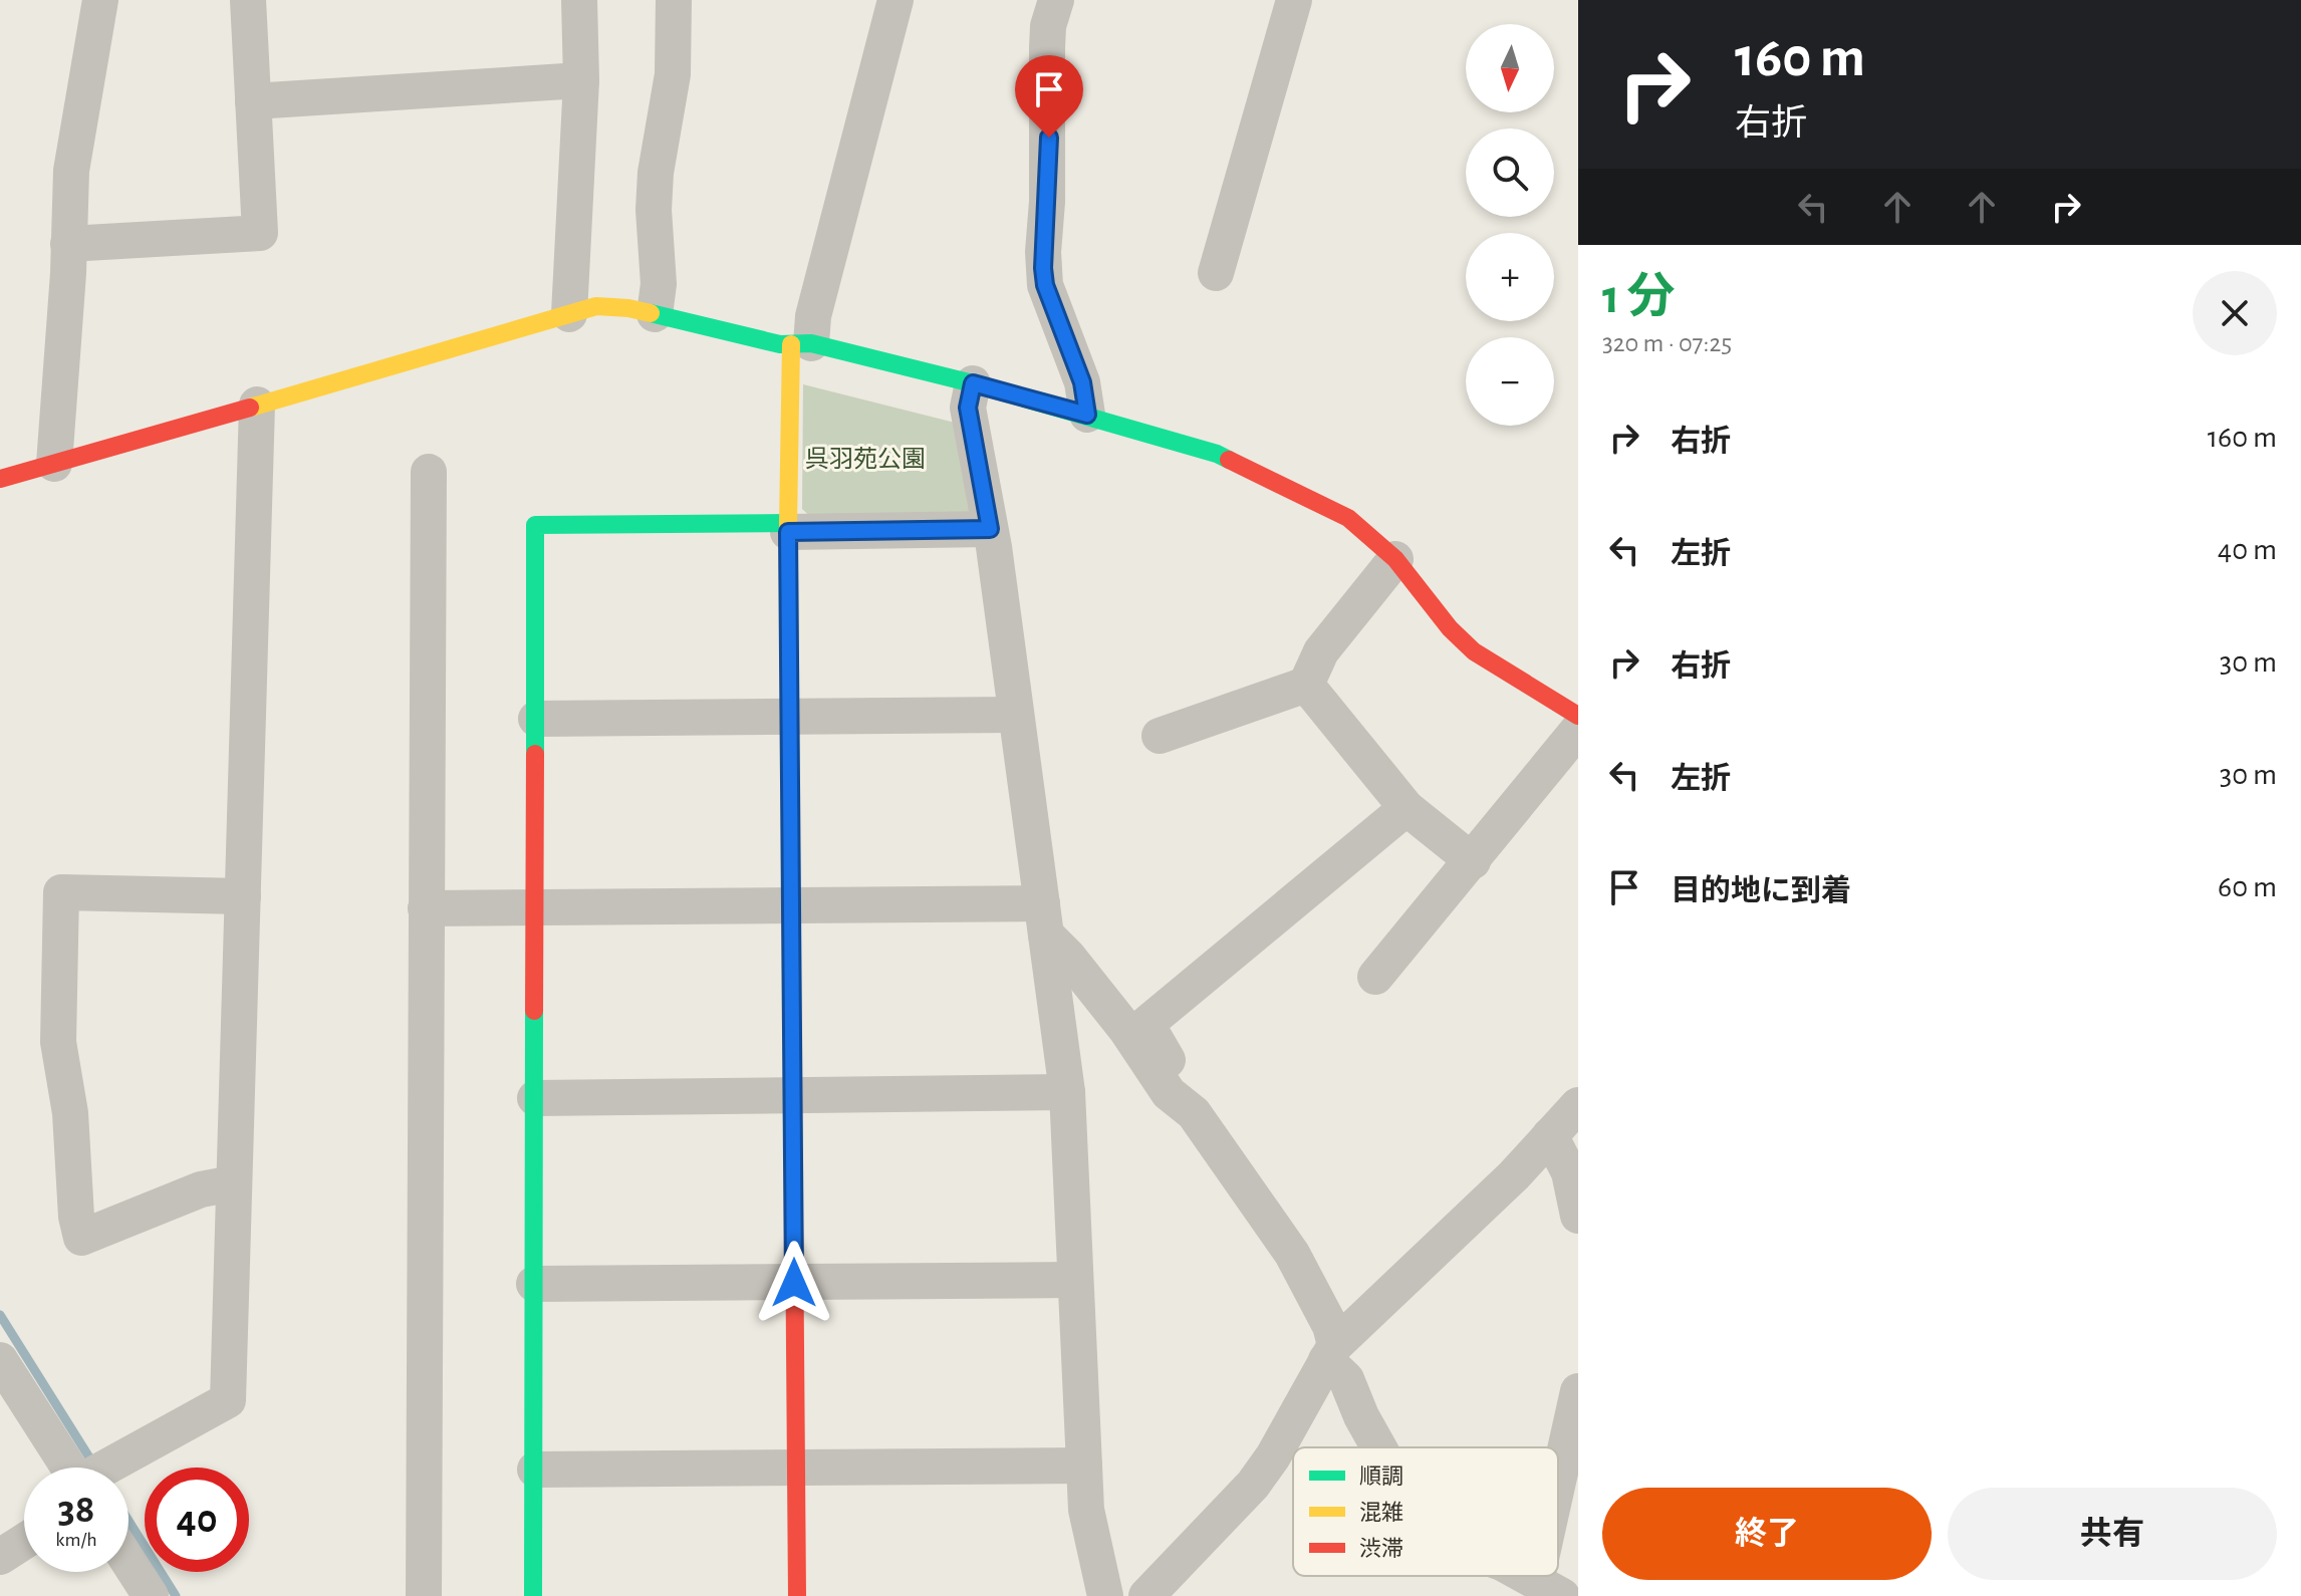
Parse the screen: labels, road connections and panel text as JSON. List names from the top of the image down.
{
  "parks": ["呉羽苑公園"],
  "legend": ["順調", "混雑", "渋滞"],
  "north": "bottom",
  "page": {
    "turn": ["160 m", "右折"],
    "map_buttons": ["+", "−"],
    "heading": ["1 分", "320 m · 07:25"],
    "list": [
      {
        "name": "右折",
        "value": "160 m"
      },
      {
        "name": "左折",
        "value": "40 m"
      },
      {
        "name": "右折",
        "value": "30 m"
      },
      {
        "name": "左折",
        "value": "30 m"
      },
      {
        "name": "目的地に到着",
        "value": "60 m"
      }
    ],
    "speed": "38 km/h",
    "limit": "40",
    "buttons": ["終了", "共有"]
  }
}
